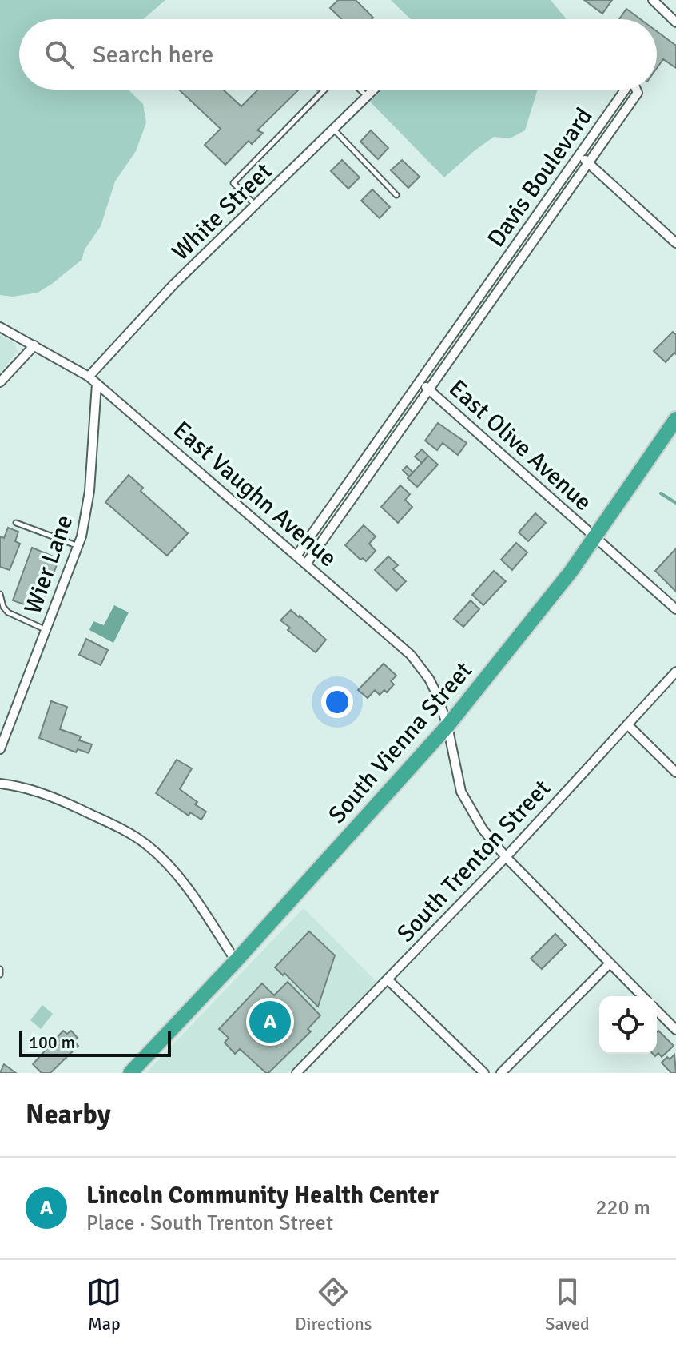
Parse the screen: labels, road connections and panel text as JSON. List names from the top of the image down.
{
  "streets": {
    "highway": ["South Vienna Street"],
    "street": [
      "Davis Boulevard",
      "White Street",
      "East Olive Avenue",
      "East Vaughn Avenue",
      "Wier Lane",
      "South Trenton Street"
    ]
  },
  "crossings": [
    ["Davis Boulevard", "East Olive Avenue"],
    ["Davis Boulevard", "East Vaughn Avenue"],
    ["White Street", "East Vaughn Avenue"],
    ["East Olive Avenue", "South Vienna Street"],
    ["East Vaughn Avenue", "Wier Lane"],
    ["East Vaughn Avenue", "South Vienna Street"],
    ["East Vaughn Avenue", "South Trenton Street"]
  ],
  "scale_bar": "100 m",
  "page": {
    "search": "Search here",
    "pins": "A",
    "scale": "100 m",
    "heading": "Nearby",
    "list": [
      {
        "mark": "A",
        "name": "Lincoln Community Health Center",
        "note": "Place · South Trenton Street",
        "value": "220 m"
      }
    ],
    "nav": ["Map", "Directions", "Saved"]
  }
}
